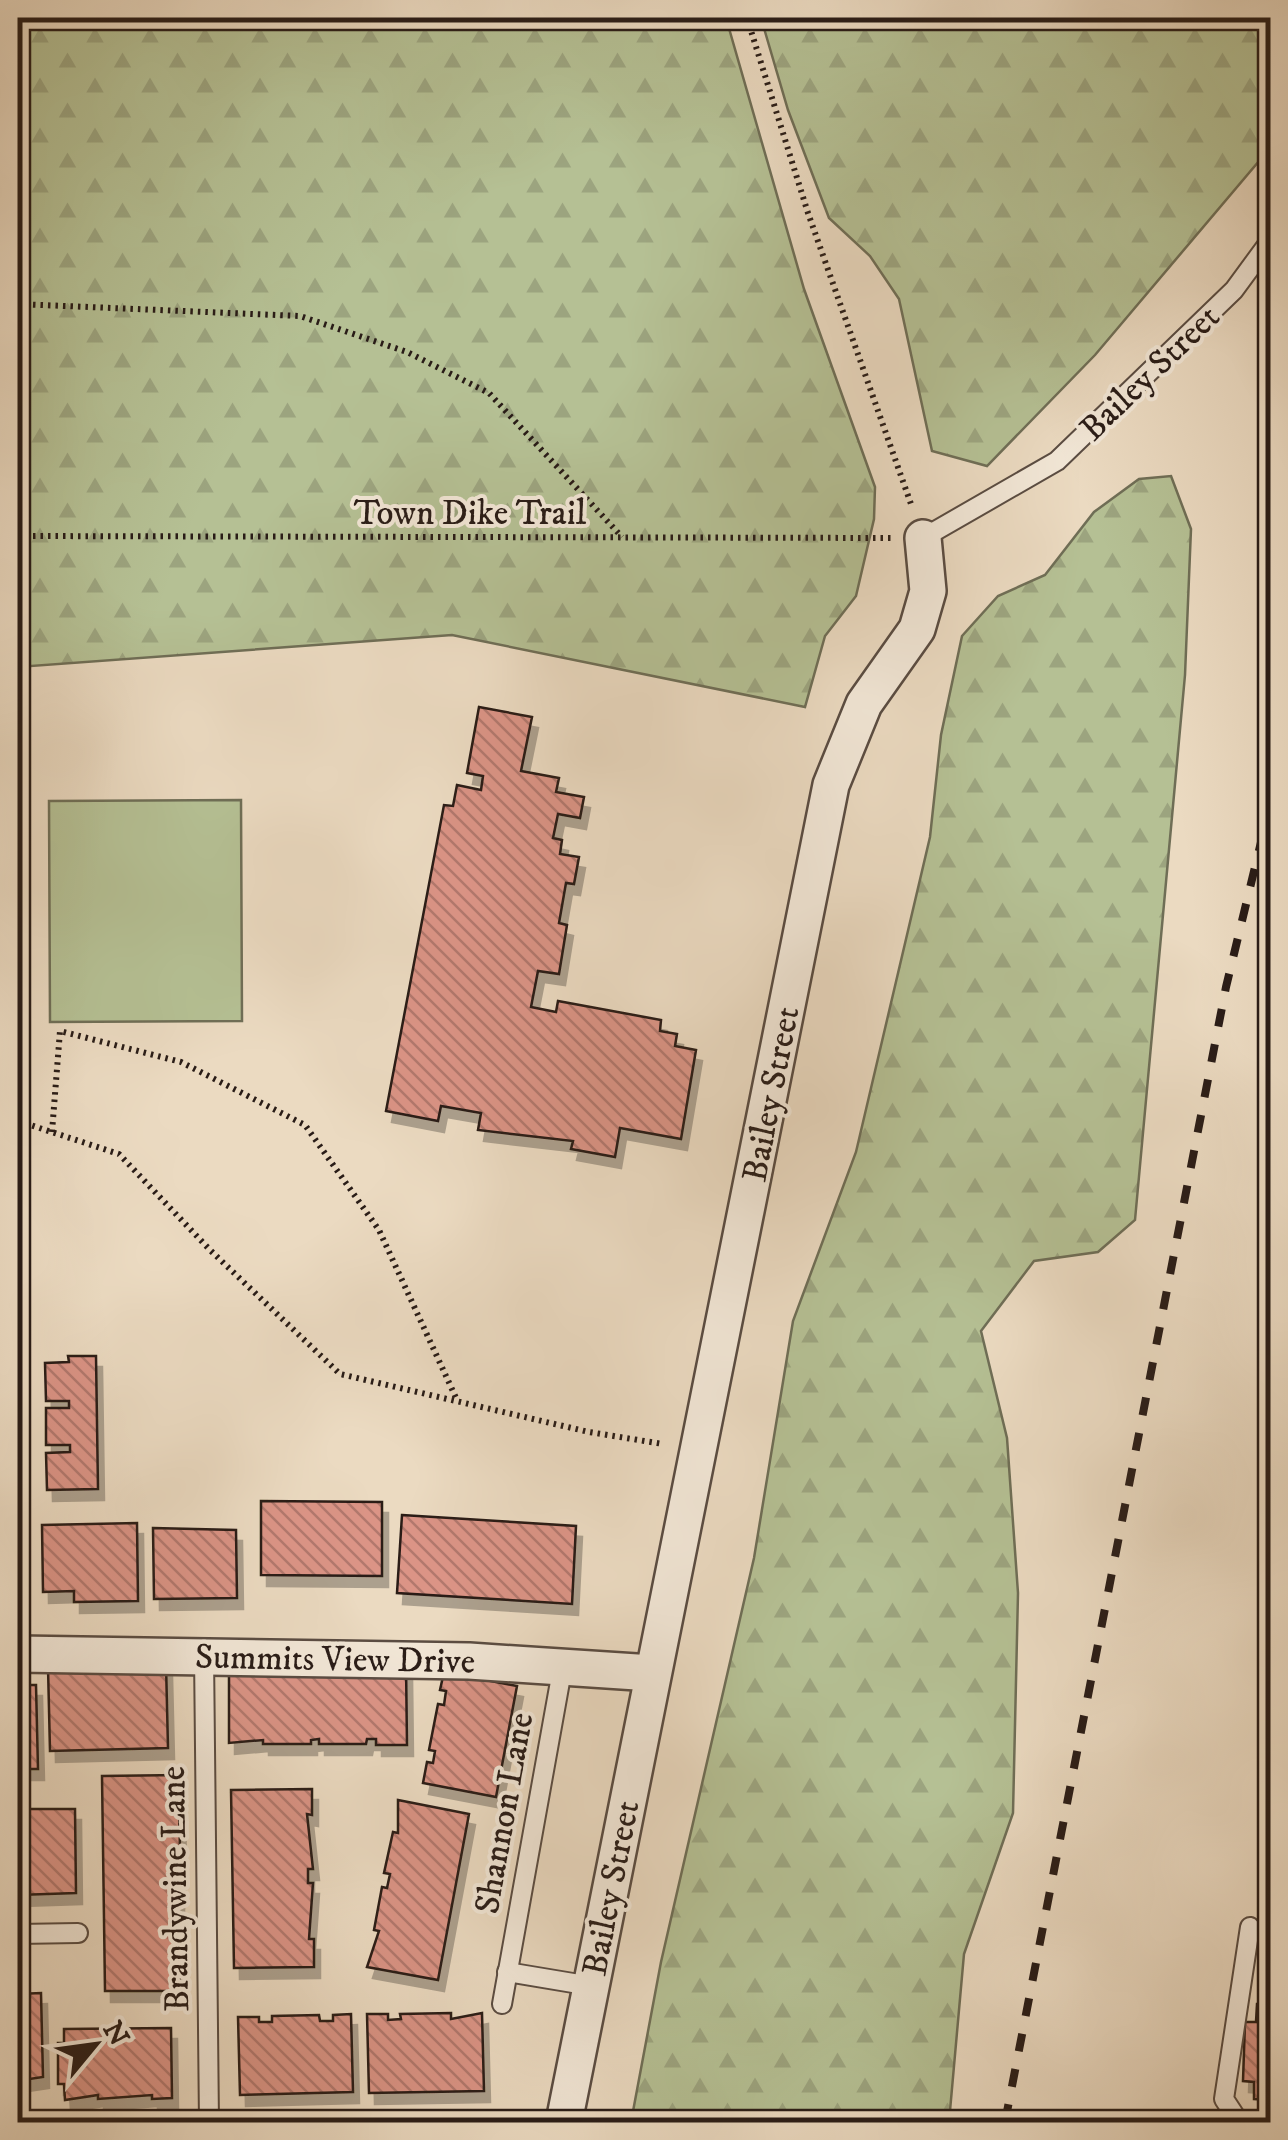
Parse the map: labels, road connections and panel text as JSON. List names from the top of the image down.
{
  "streets": {
    "street": ["Bailey Street", "Summits View Drive"],
    "lane": ["Shannon Lane", "Brandywine Lane"],
    "path": ["Town Dike Trail"]
  },
  "crossings": [
    ["Bailey Street", "Town Dike Trail"],
    ["Bailey Street", "Summits View Drive"],
    ["Summits View Drive", "Shannon Lane"],
    ["Summits View Drive", "Brandywine Lane"]
  ],
  "north": "top right"
}
